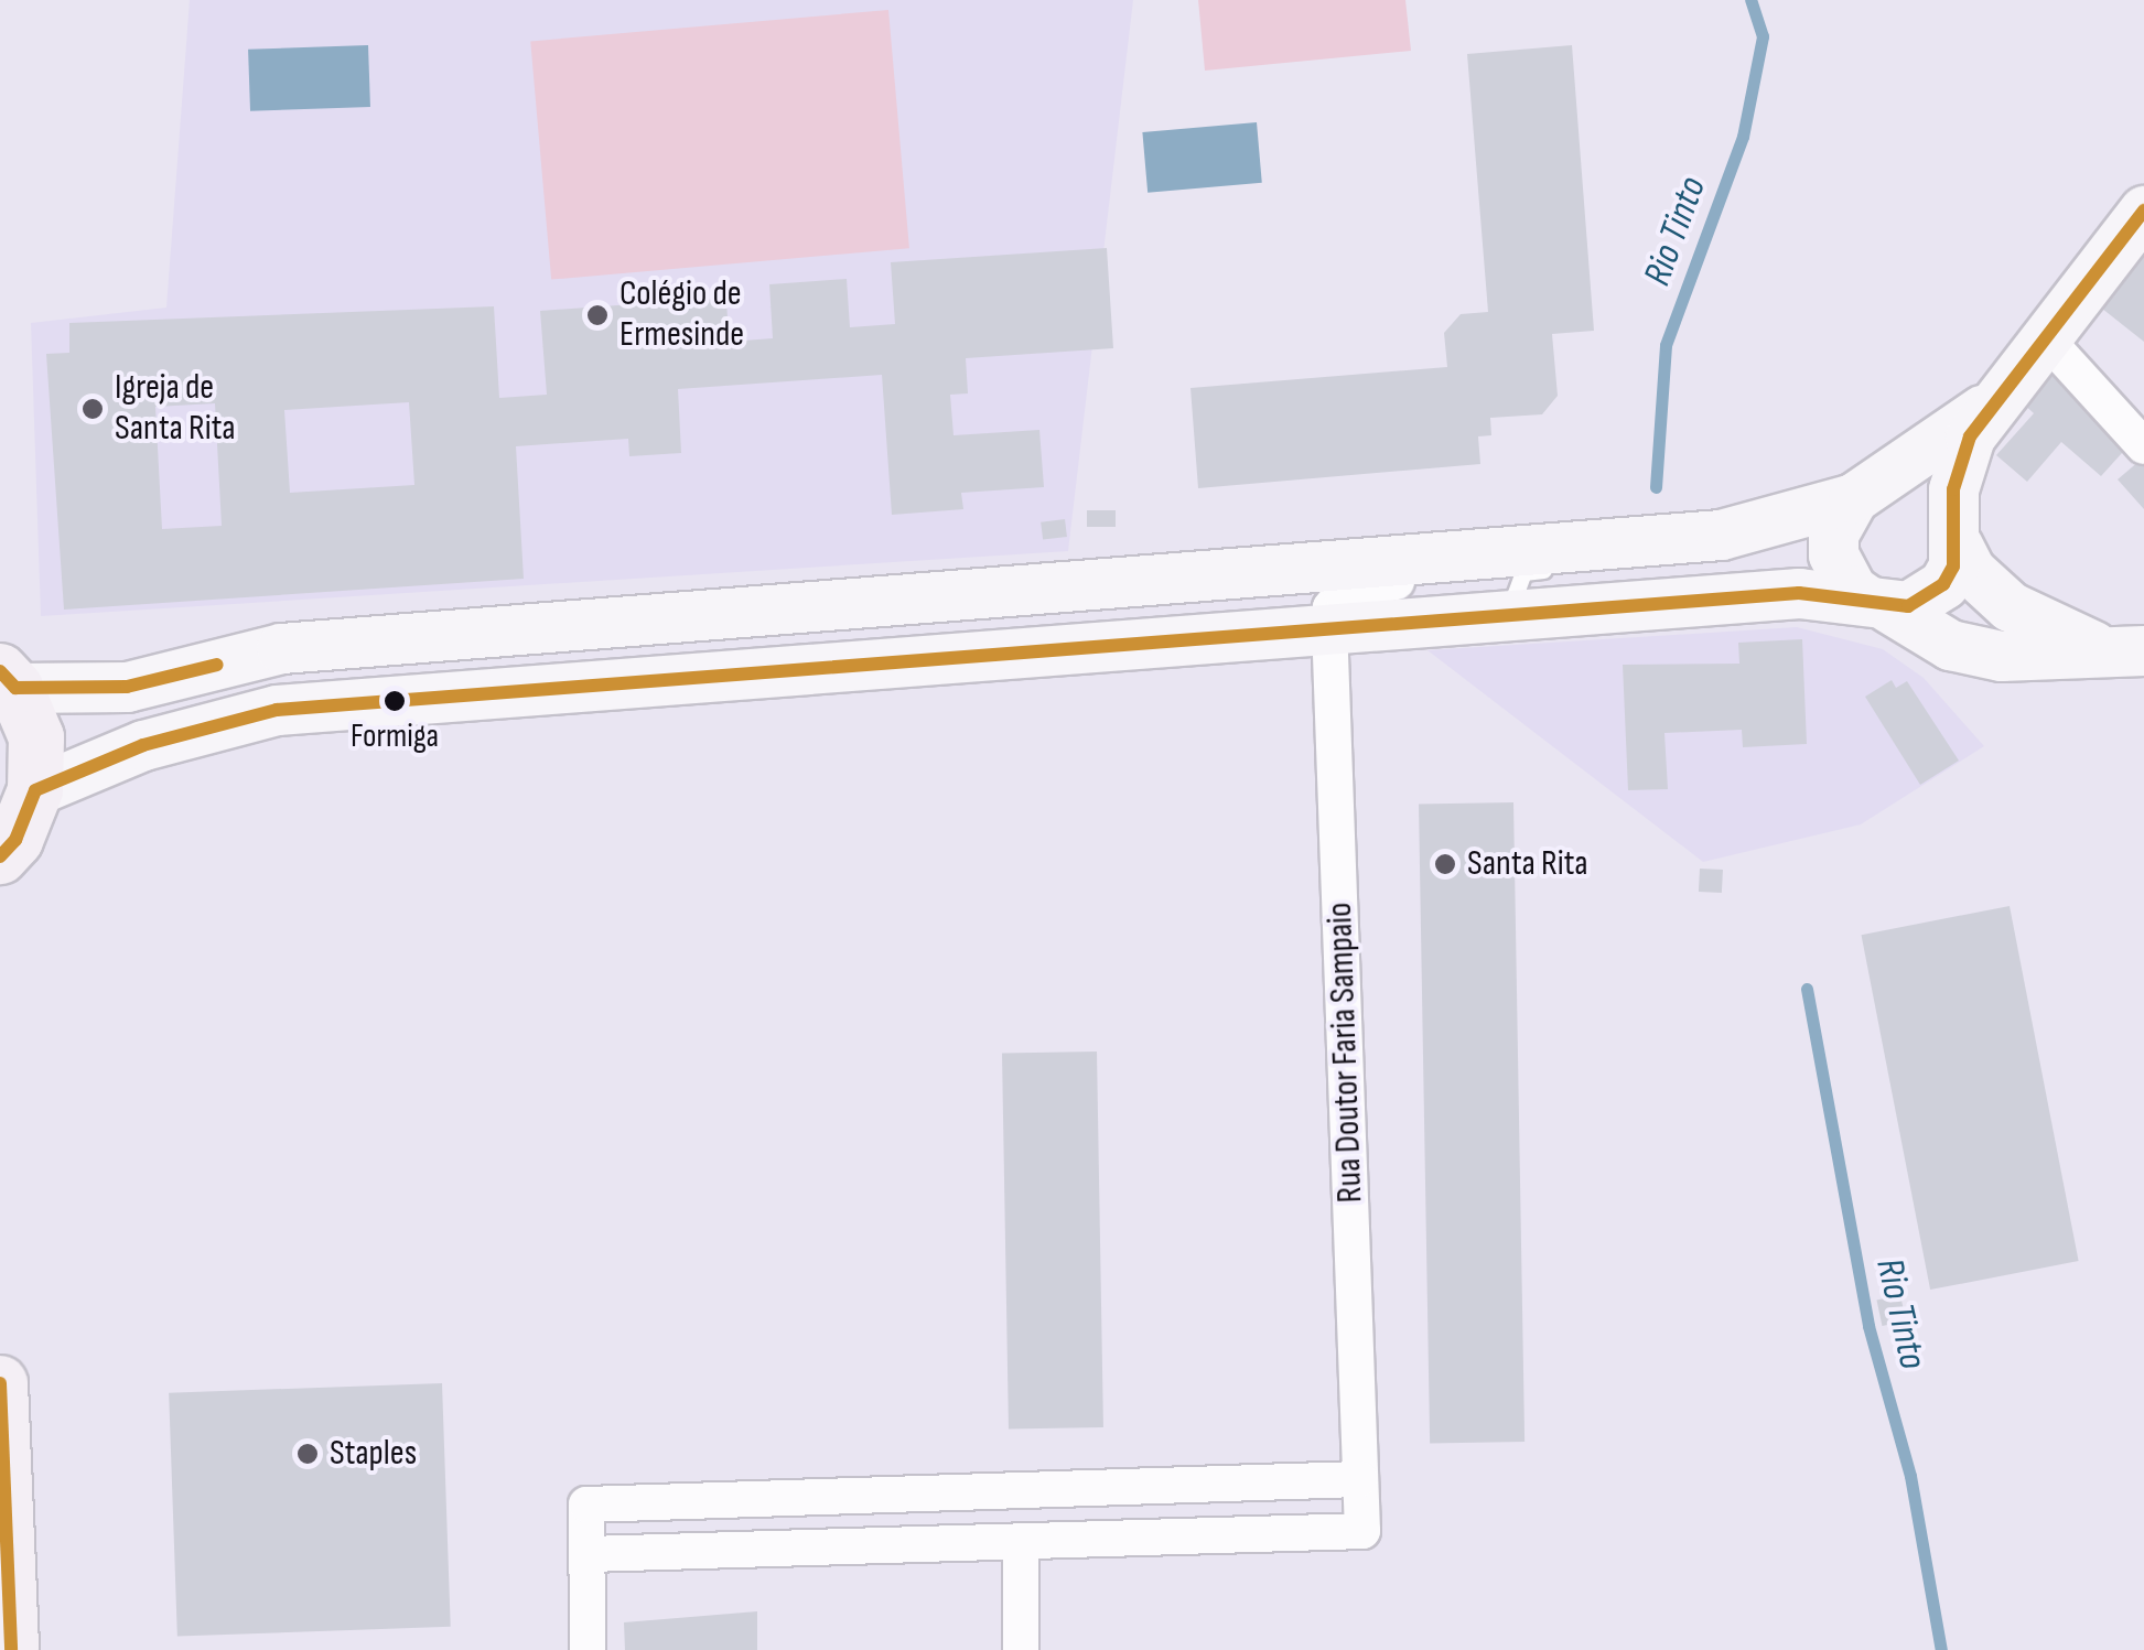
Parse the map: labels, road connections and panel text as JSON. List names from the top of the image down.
{
  "streets": {
    "street": ["Rua Doutor Faria Sampaio"]
  },
  "water": ["Rio Tinto"],
  "places": [
    "Colégio de Ermesinde",
    "Igreja de Santa Rita",
    "Formiga",
    "Santa Rita",
    "Staples"
  ]
}
